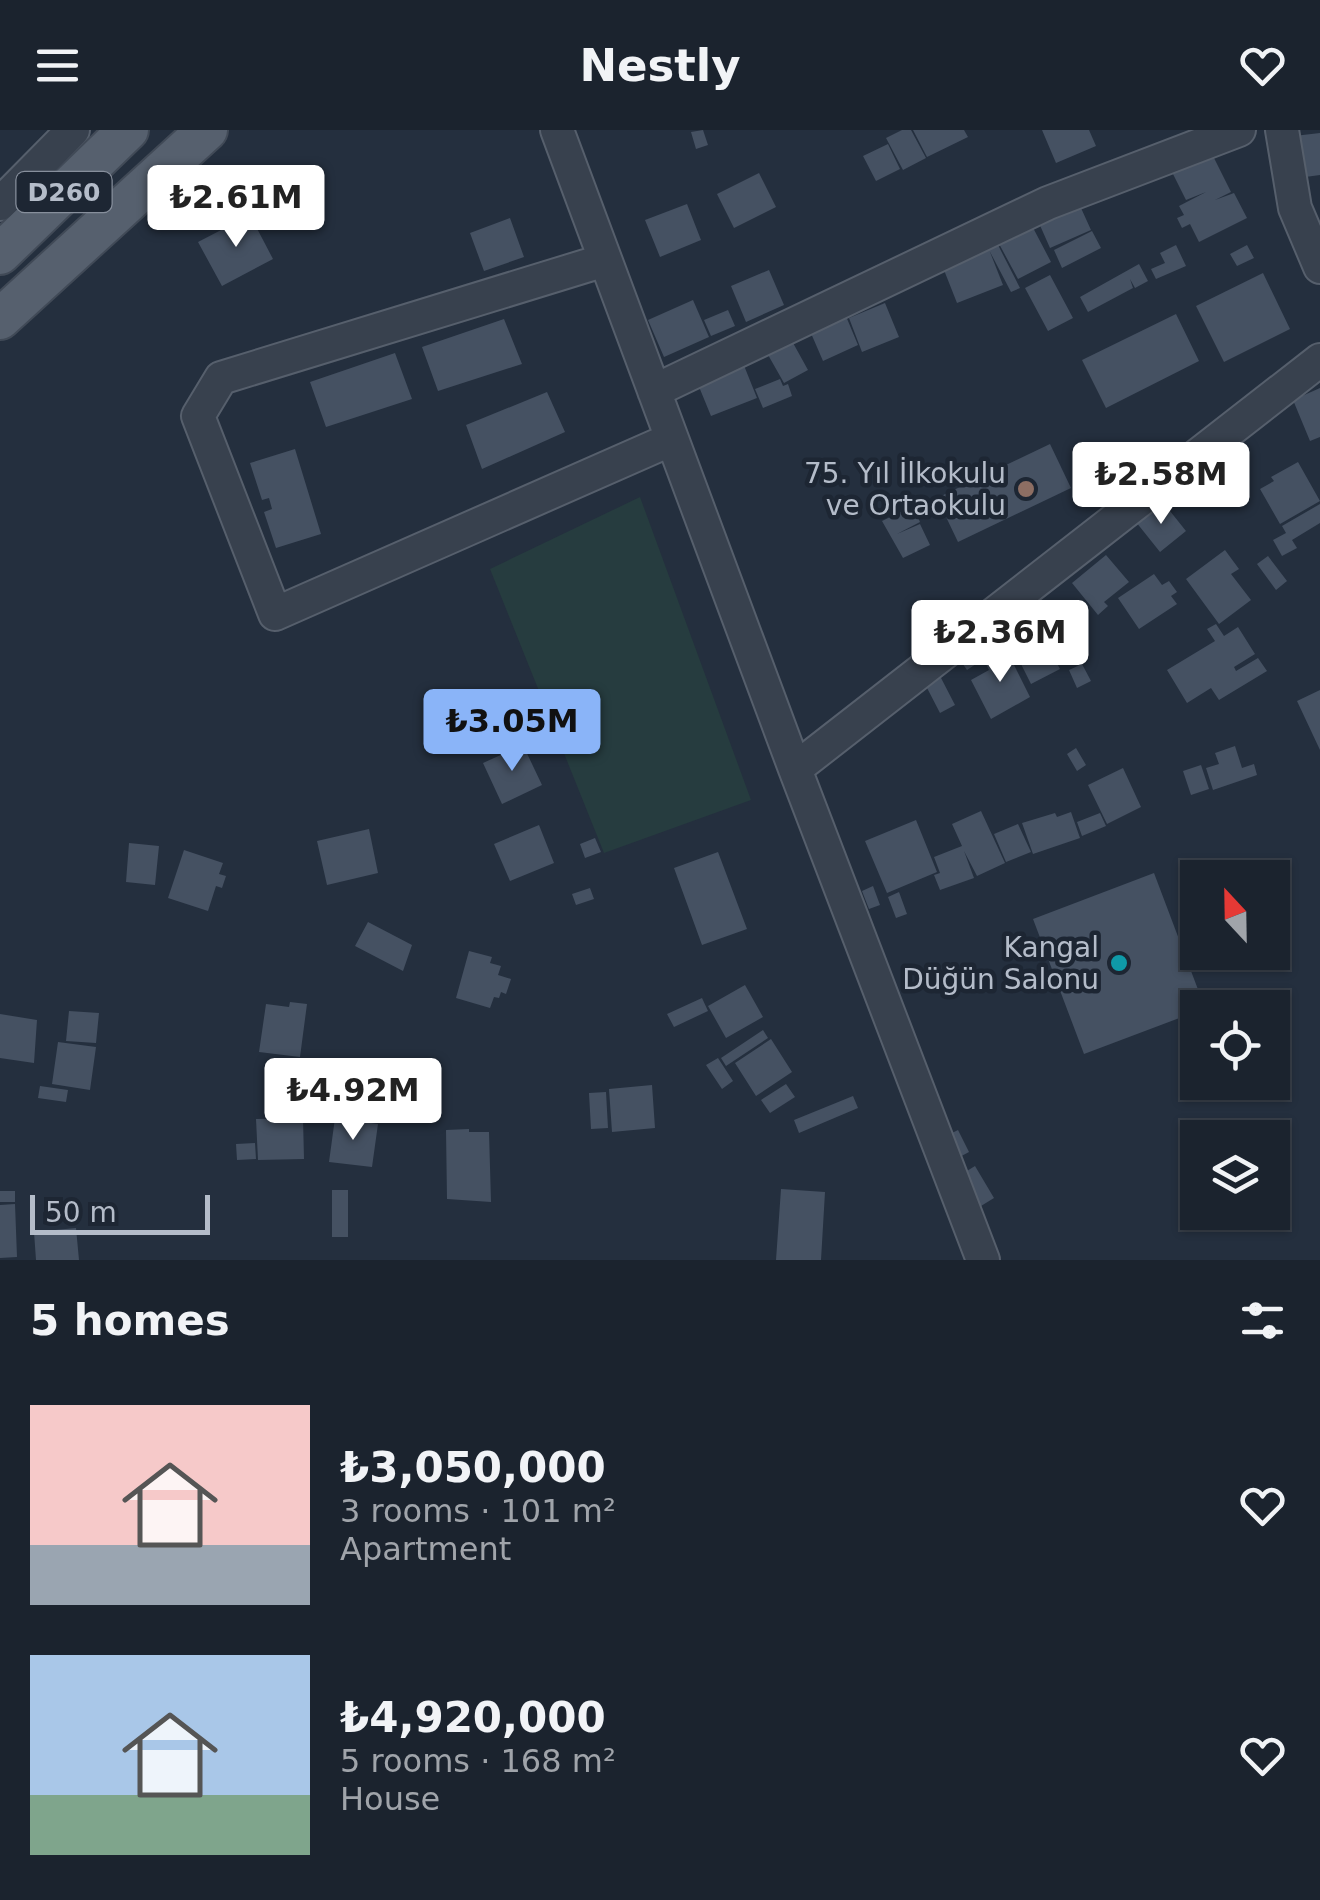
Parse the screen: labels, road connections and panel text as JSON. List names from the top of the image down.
{
  "streets": {
    "main road": ["D260"]
  },
  "places": ["75. Yıl İlkokulu ve Ortaokulu", "Kangal Düğün Salonu"],
  "scale_bar": "50 m",
  "north": "top",
  "page": {
    "header": "Nestly",
    "price": [
      "₺2.61M",
      "₺2.58M",
      "₺2.36M",
      "₺3.05M",
      "₺4.92M"
    ],
    "scale": "50 m",
    "heading": "5 homes",
    "list": [
      {
        "name": "₺3,050,000",
        "note": "3 rooms · 101 m² · Apartment"
      },
      {
        "name": "₺4,920,000",
        "note": "5 rooms · 168 m² · House"
      }
    ]
  }
}
